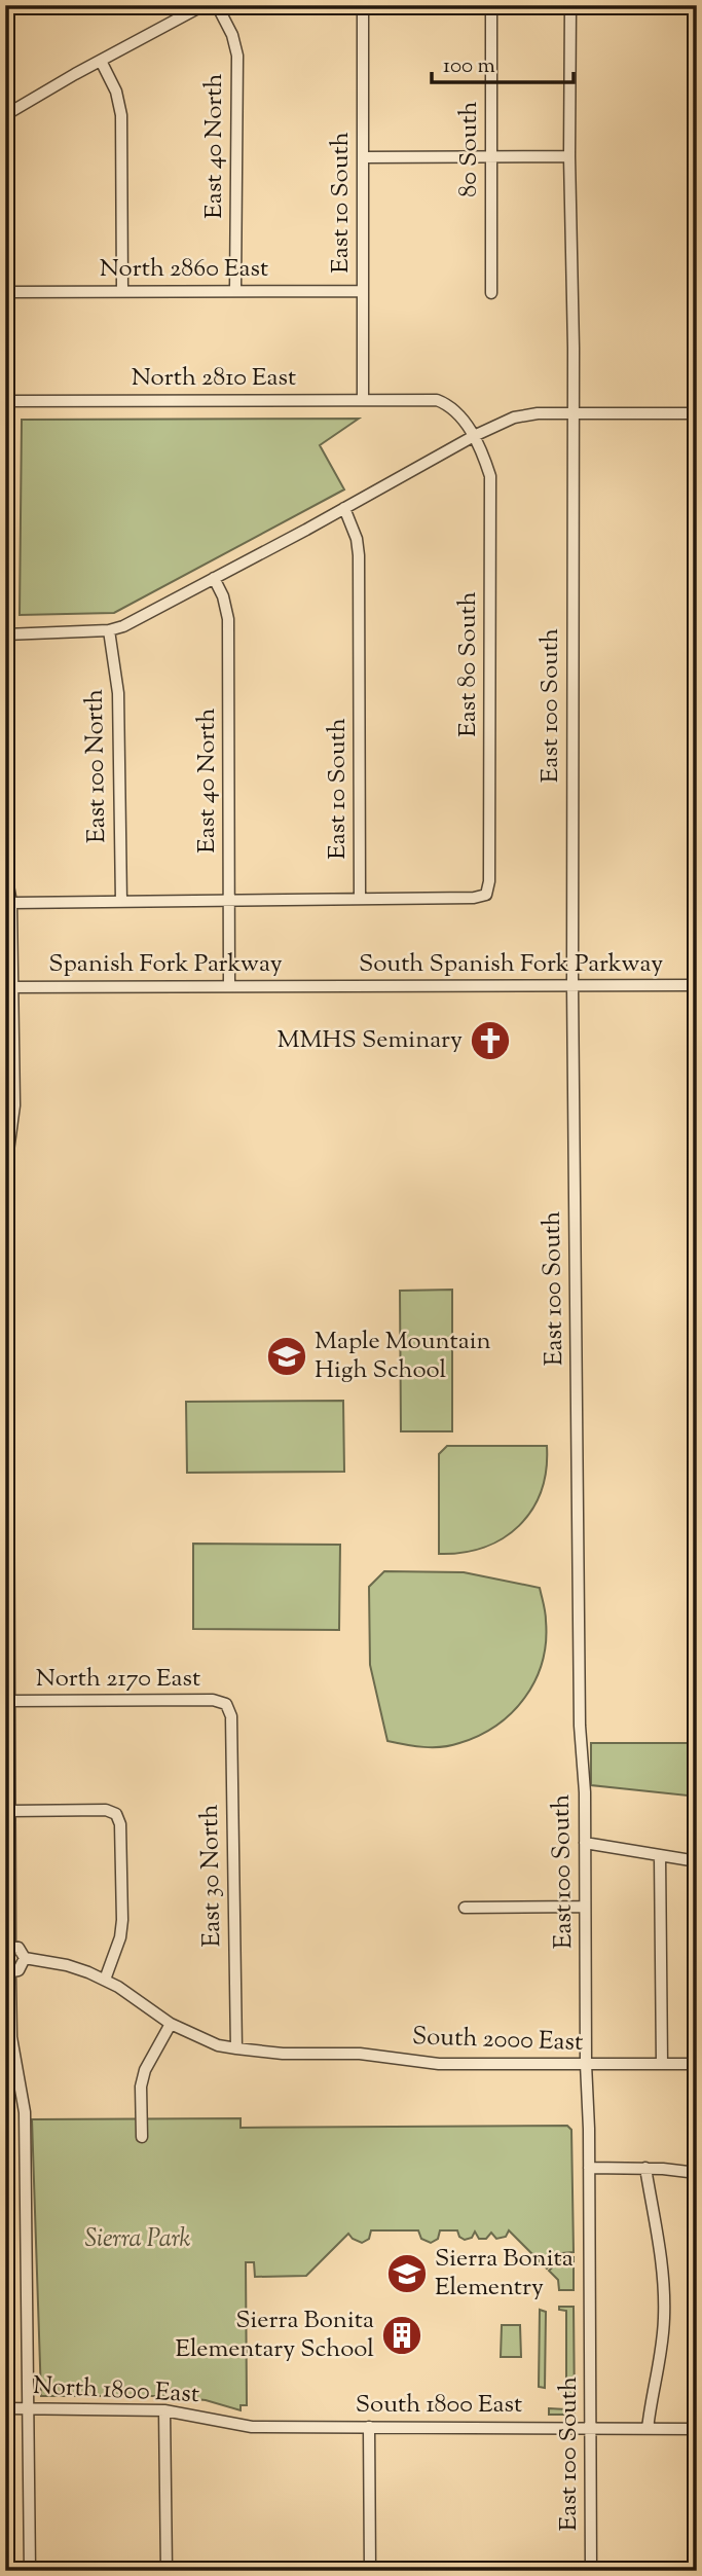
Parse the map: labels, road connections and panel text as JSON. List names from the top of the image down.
{
  "streets": {
    "street": [
      "East 40 North",
      "80 South",
      "East 10 South",
      "North 2860 East",
      "North 2810 East",
      "East 80 South",
      "East 100 South",
      "East 100 North",
      "Spanish Fork Parkway",
      "South Spanish Fork Parkway",
      "North 2170 East",
      "East 30 North",
      "South 2000 East",
      "North 1800 East",
      "South 1800 East"
    ]
  },
  "crossings": [
    ["East 40 North", "North 2860 East"],
    ["East 40 North", "Spanish Fork Parkway"],
    ["East 10 South", "North 2860 East"],
    ["East 10 South", "North 2810 East"],
    ["East 10 South", "East 80 South"],
    ["North 2810 East", "East 80 South"],
    ["East 100 South", "South Spanish Fork Parkway"],
    ["East 100 South", "South 2000 East"],
    ["East 100 South", "South 1800 East"],
    ["Spanish Fork Parkway", "South Spanish Fork Parkway"],
    ["North 2170 East", "East 30 North"],
    ["East 30 North", "South 2000 East"],
    ["North 1800 East", "South 1800 East"]
  ],
  "parks": ["Sierra Park"],
  "places": {
    "church": ["MMHS Seminary"],
    "school or university": ["Maple Mountain High School", "Sierra Bonita Elementry"],
    "building": ["Sierra Bonita Elementary School"]
  },
  "scale_bar": "100 m"
}
